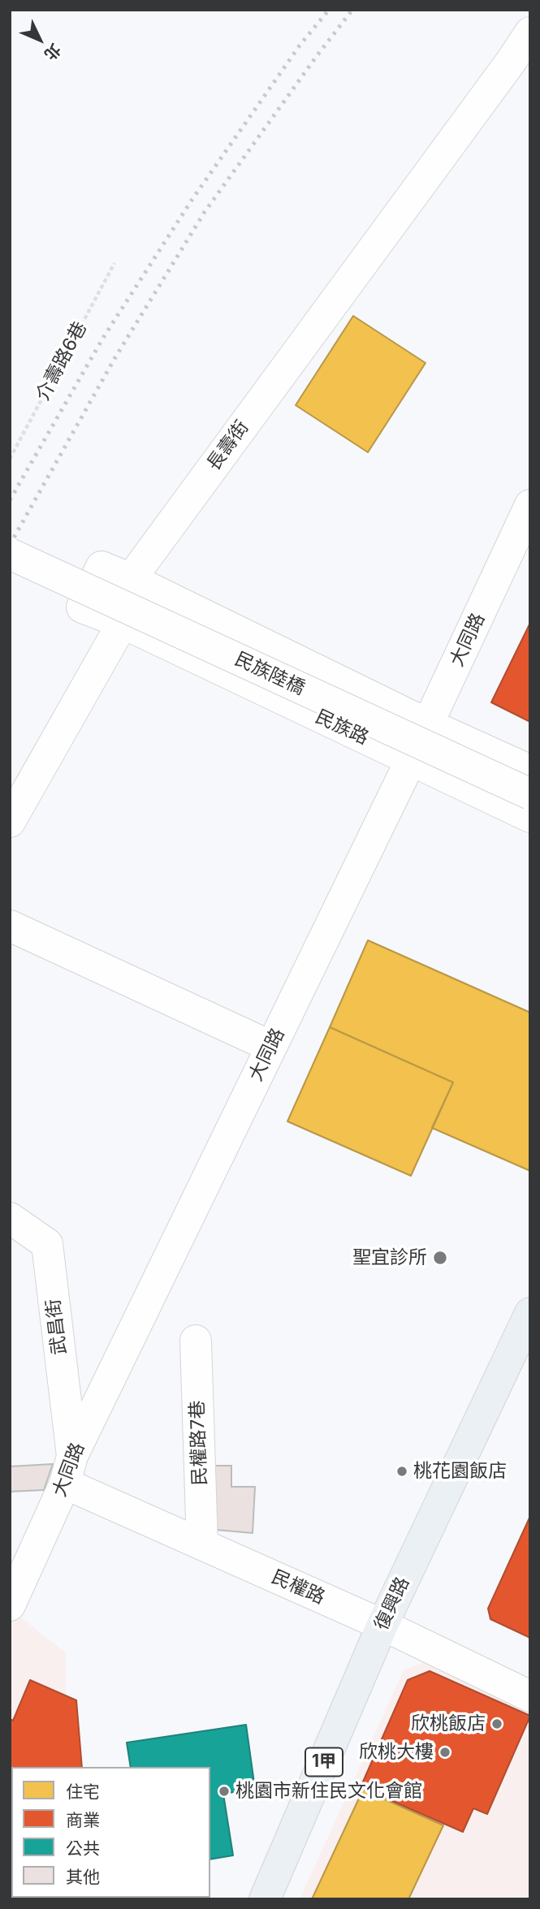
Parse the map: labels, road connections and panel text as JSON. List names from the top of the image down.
{
  "streets": {
    "main road": ["復興路", "1甲"],
    "street": [
      "長壽街",
      "大同路",
      "民族陸橋",
      "民族路",
      "武昌街",
      "民權路7巷",
      "民權路"
    ],
    "path": ["介壽路6巷"]
  },
  "crossings": [
    ["大同路", "民族路"],
    ["大同路", "武昌街"],
    ["大同路", "民權路"],
    ["武昌街", "民權路"],
    ["民權路7巷", "民權路"],
    ["民權路", "復興路"]
  ],
  "places": [
    "聖宜診所",
    "桃花園飯店",
    "欣桃飯店",
    "欣桃大樓",
    "桃園市新住民文化會館"
  ],
  "legend": [
    "住宅",
    "商業",
    "公共",
    "其他"
  ],
  "north": "bottom right"
}
